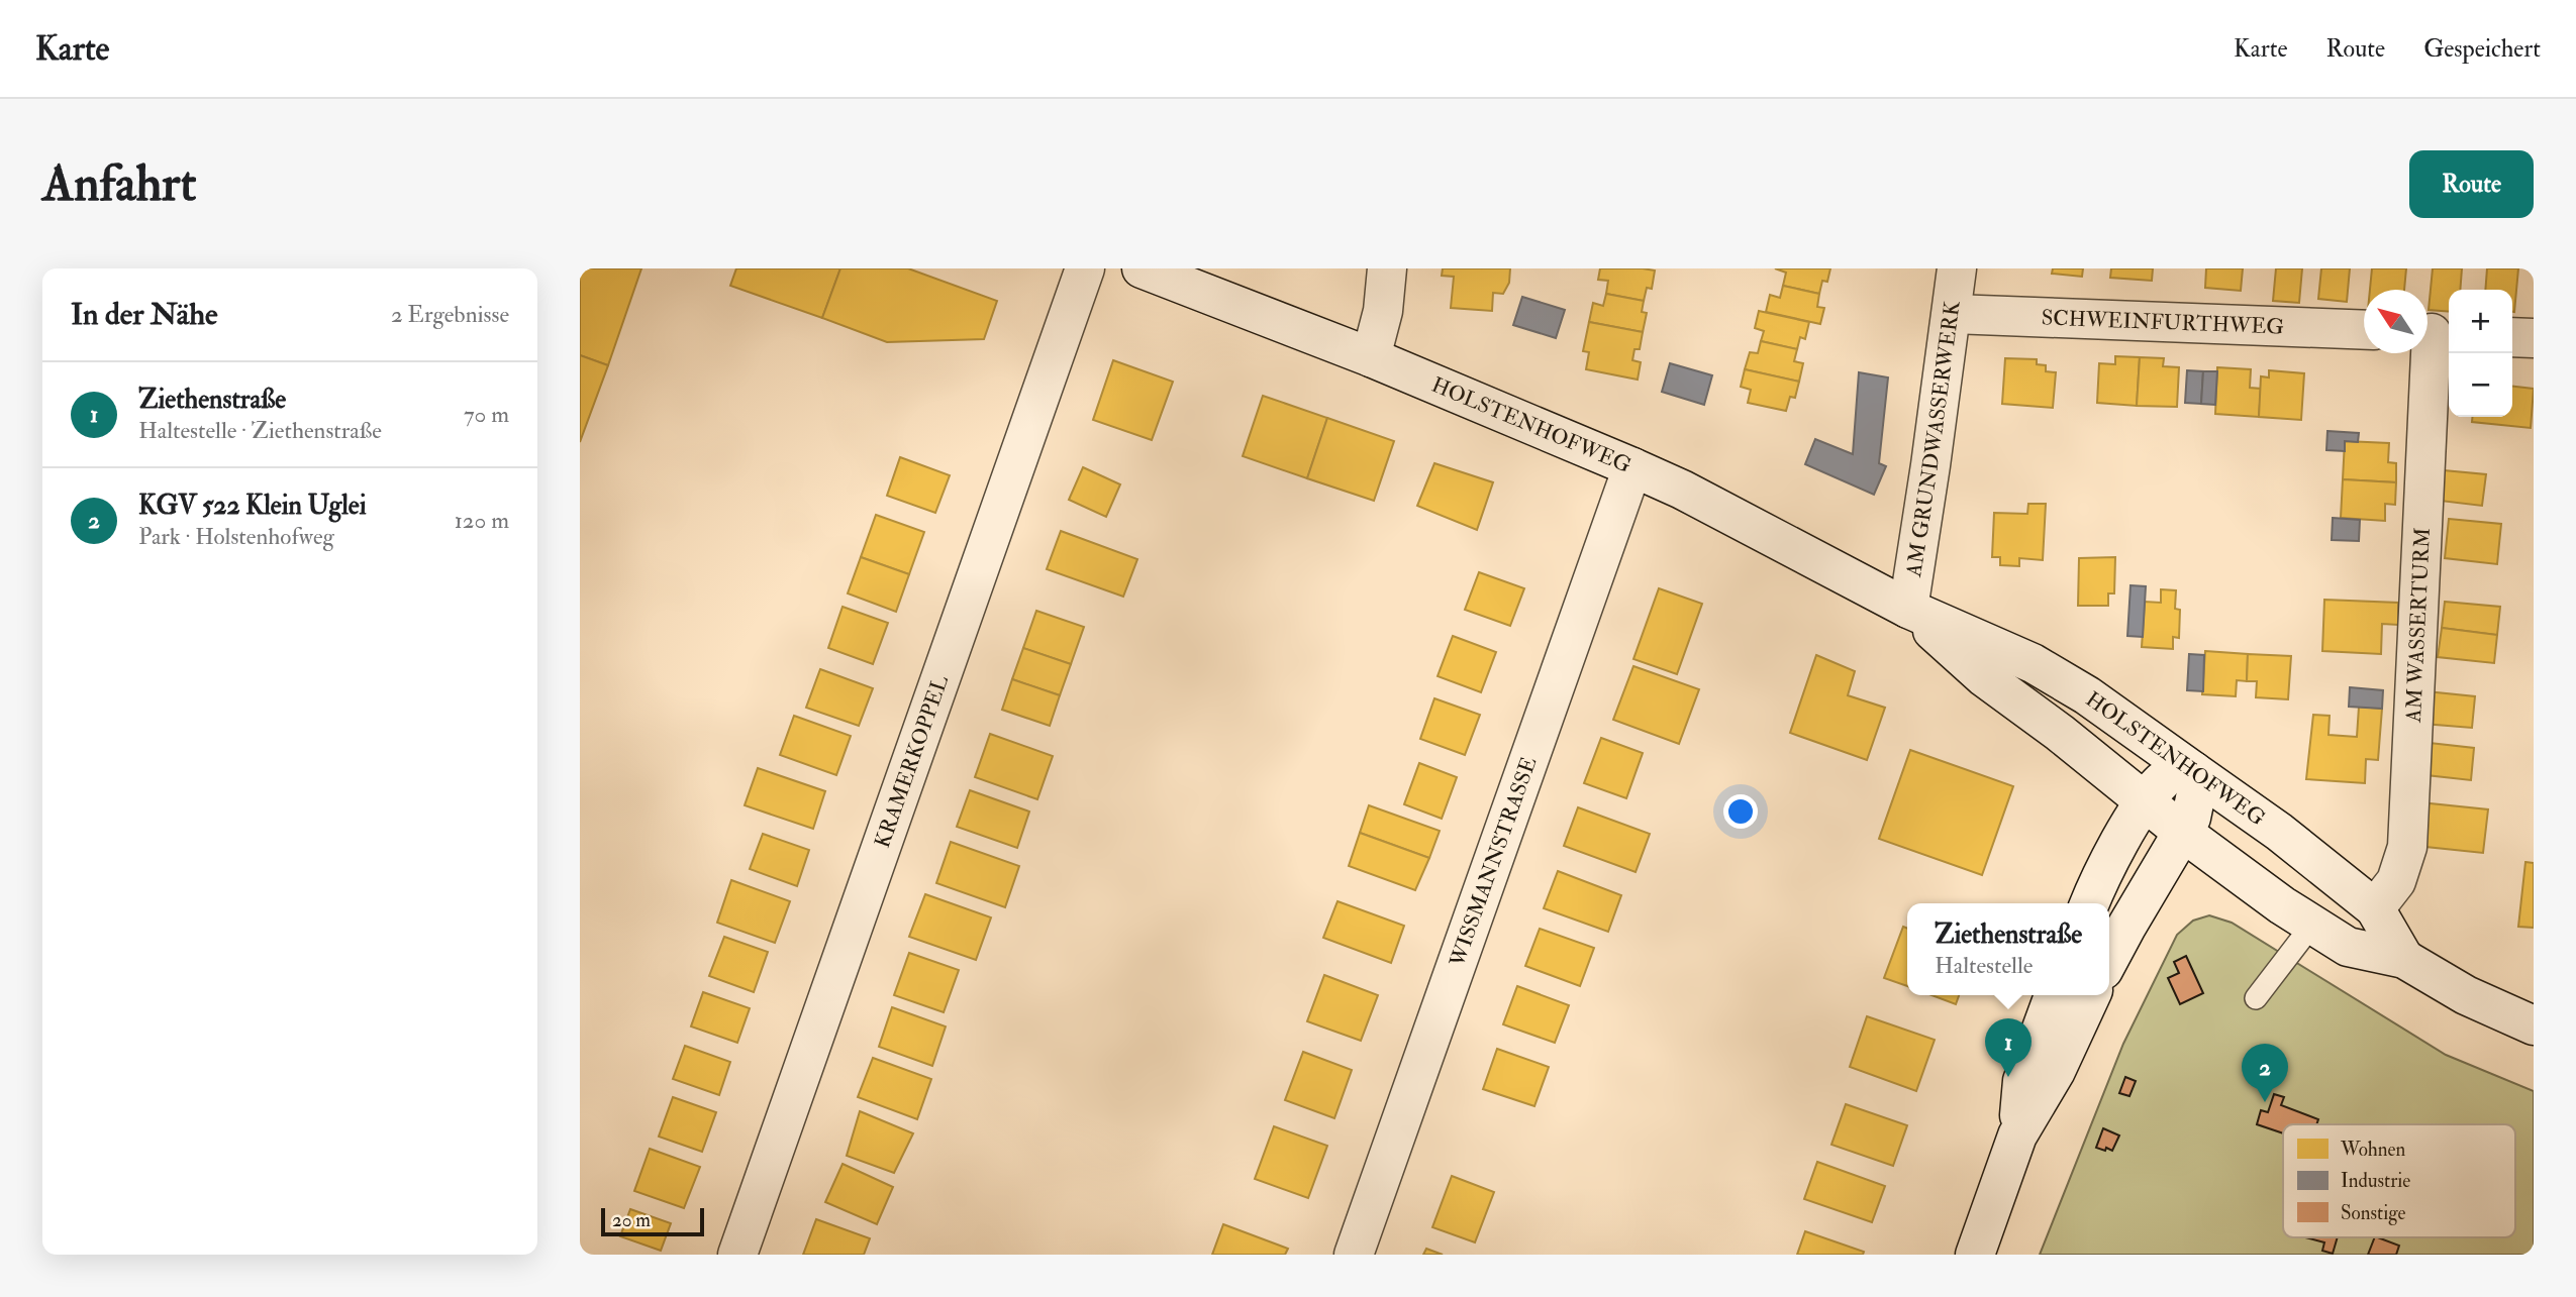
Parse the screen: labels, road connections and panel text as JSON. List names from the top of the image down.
{
  "streets": {
    "street": [
      "SCHWEINFURTHWEG",
      "HOLSTENHOFWEG",
      "AM GRUNDWASSERWERK",
      "AM WASSERTURM",
      "KRAMERKOPPEL",
      "WISSMANNSTRASSE"
    ]
  },
  "crossings": [
    ["SCHWEINFURTHWEG", "AM GRUNDWASSERWERK"],
    ["HOLSTENHOFWEG", "AM GRUNDWASSERWERK"],
    ["HOLSTENHOFWEG", "AM WASSERTURM"],
    ["HOLSTENHOFWEG", "WISSMANNSTRASSE"]
  ],
  "legend": ["Wohnen", "Industrie", "Sonstige"],
  "scale_bar": "20 m",
  "north": "top left",
  "page": {
    "header": "Karte",
    "nav": ["Karte", "Route", "Gespeichert"],
    "buttons": "Route",
    "title": "Anfahrt",
    "heading": ["In der Nähe", "2 Ergebnisse"],
    "map_buttons": ["+", "−"],
    "list": [
      {
        "mark": "1",
        "name": "Ziethenstraße",
        "note": "Haltestelle · Ziethenstraße",
        "value": "70 m"
      },
      {
        "mark": "2",
        "name": "KGV 522 Klein Uglei",
        "note": "Park · Holstenhofweg",
        "value": "120 m"
      }
    ],
    "popup": ["Ziethenstraße", "Haltestelle"],
    "pins": ["1", "2"],
    "scale": "20 m"
  }
}
